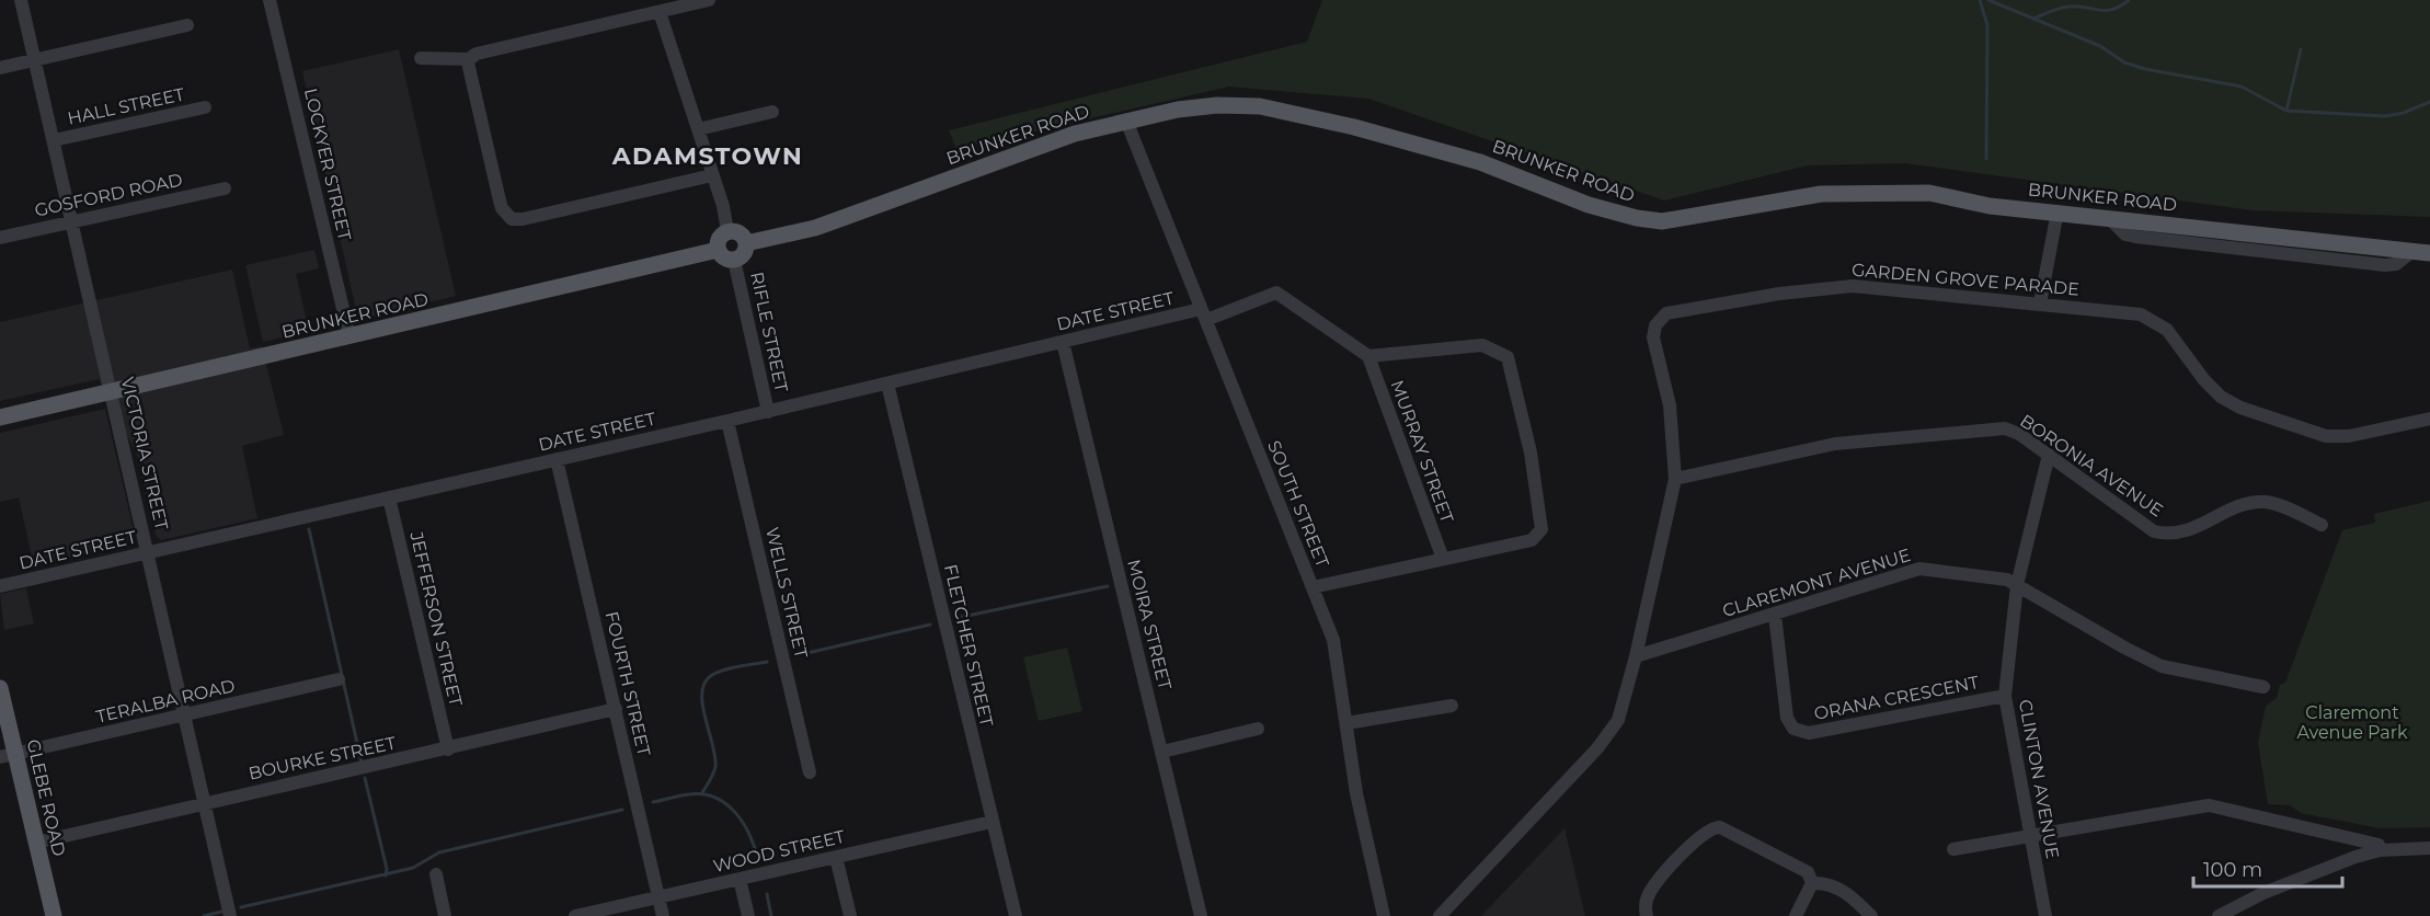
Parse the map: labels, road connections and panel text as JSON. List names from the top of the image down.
{
  "streets": {
    "main road": ["BRUNKER ROAD", "GLEBE ROAD"],
    "street": [
      "HALL STREET",
      "LOCKYER STREET",
      "GOSFORD ROAD",
      "GARDEN GROVE PARADE",
      "DATE STREET",
      "RIFLE STREET",
      "MURRAY STREET",
      "VICTORIA STREET",
      "BORONIA AVENUE",
      "SOUTH STREET",
      "CLAREMONT AVENUE",
      "WELLS STREET",
      "JEFFERSON STREET",
      "MOIRA STREET",
      "FLETCHER STREET",
      "FOURTH STREET",
      "ORANA CRESCENT",
      "TERALBA ROAD",
      "BOURKE STREET",
      "CLINTON AVENUE",
      "WOOD STREET"
    ]
  },
  "crossings": [
    ["HALL STREET", "VICTORIA STREET"],
    ["BRUNKER ROAD", "LOCKYER STREET"],
    ["BRUNKER ROAD", "RIFLE STREET"],
    ["BRUNKER ROAD", "VICTORIA STREET"],
    ["BRUNKER ROAD", "SOUTH STREET"],
    ["GOSFORD ROAD", "VICTORIA STREET"],
    ["GARDEN GROVE PARADE", "BORONIA AVENUE"],
    ["GARDEN GROVE PARADE", "CLAREMONT AVENUE"],
    ["DATE STREET", "RIFLE STREET"],
    ["DATE STREET", "MURRAY STREET"],
    ["DATE STREET", "VICTORIA STREET"],
    ["DATE STREET", "SOUTH STREET"],
    ["DATE STREET", "WELLS STREET"],
    ["DATE STREET", "JEFFERSON STREET"],
    ["DATE STREET", "MOIRA STREET"],
    ["DATE STREET", "FLETCHER STREET"],
    ["DATE STREET", "FOURTH STREET"],
    ["VICTORIA STREET", "TERALBA ROAD"],
    ["VICTORIA STREET", "BOURKE STREET"],
    ["BORONIA AVENUE", "CLINTON AVENUE"],
    ["CLAREMONT AVENUE", "ORANA CRESCENT"],
    ["CLAREMONT AVENUE", "CLINTON AVENUE"],
    ["JEFFERSON STREET", "BOURKE STREET"],
    ["FLETCHER STREET", "WOOD STREET"],
    ["FOURTH STREET", "BOURKE STREET"],
    ["FOURTH STREET", "WOOD STREET"],
    ["ORANA CRESCENT", "CLINTON AVENUE"],
    ["TERALBA ROAD", "GLEBE ROAD"],
    ["BOURKE STREET", "GLEBE ROAD"]
  ],
  "districts": ["ADAMSTOWN"],
  "parks": ["Claremont Avenue Park"],
  "scale_bar": "100 m"
}
